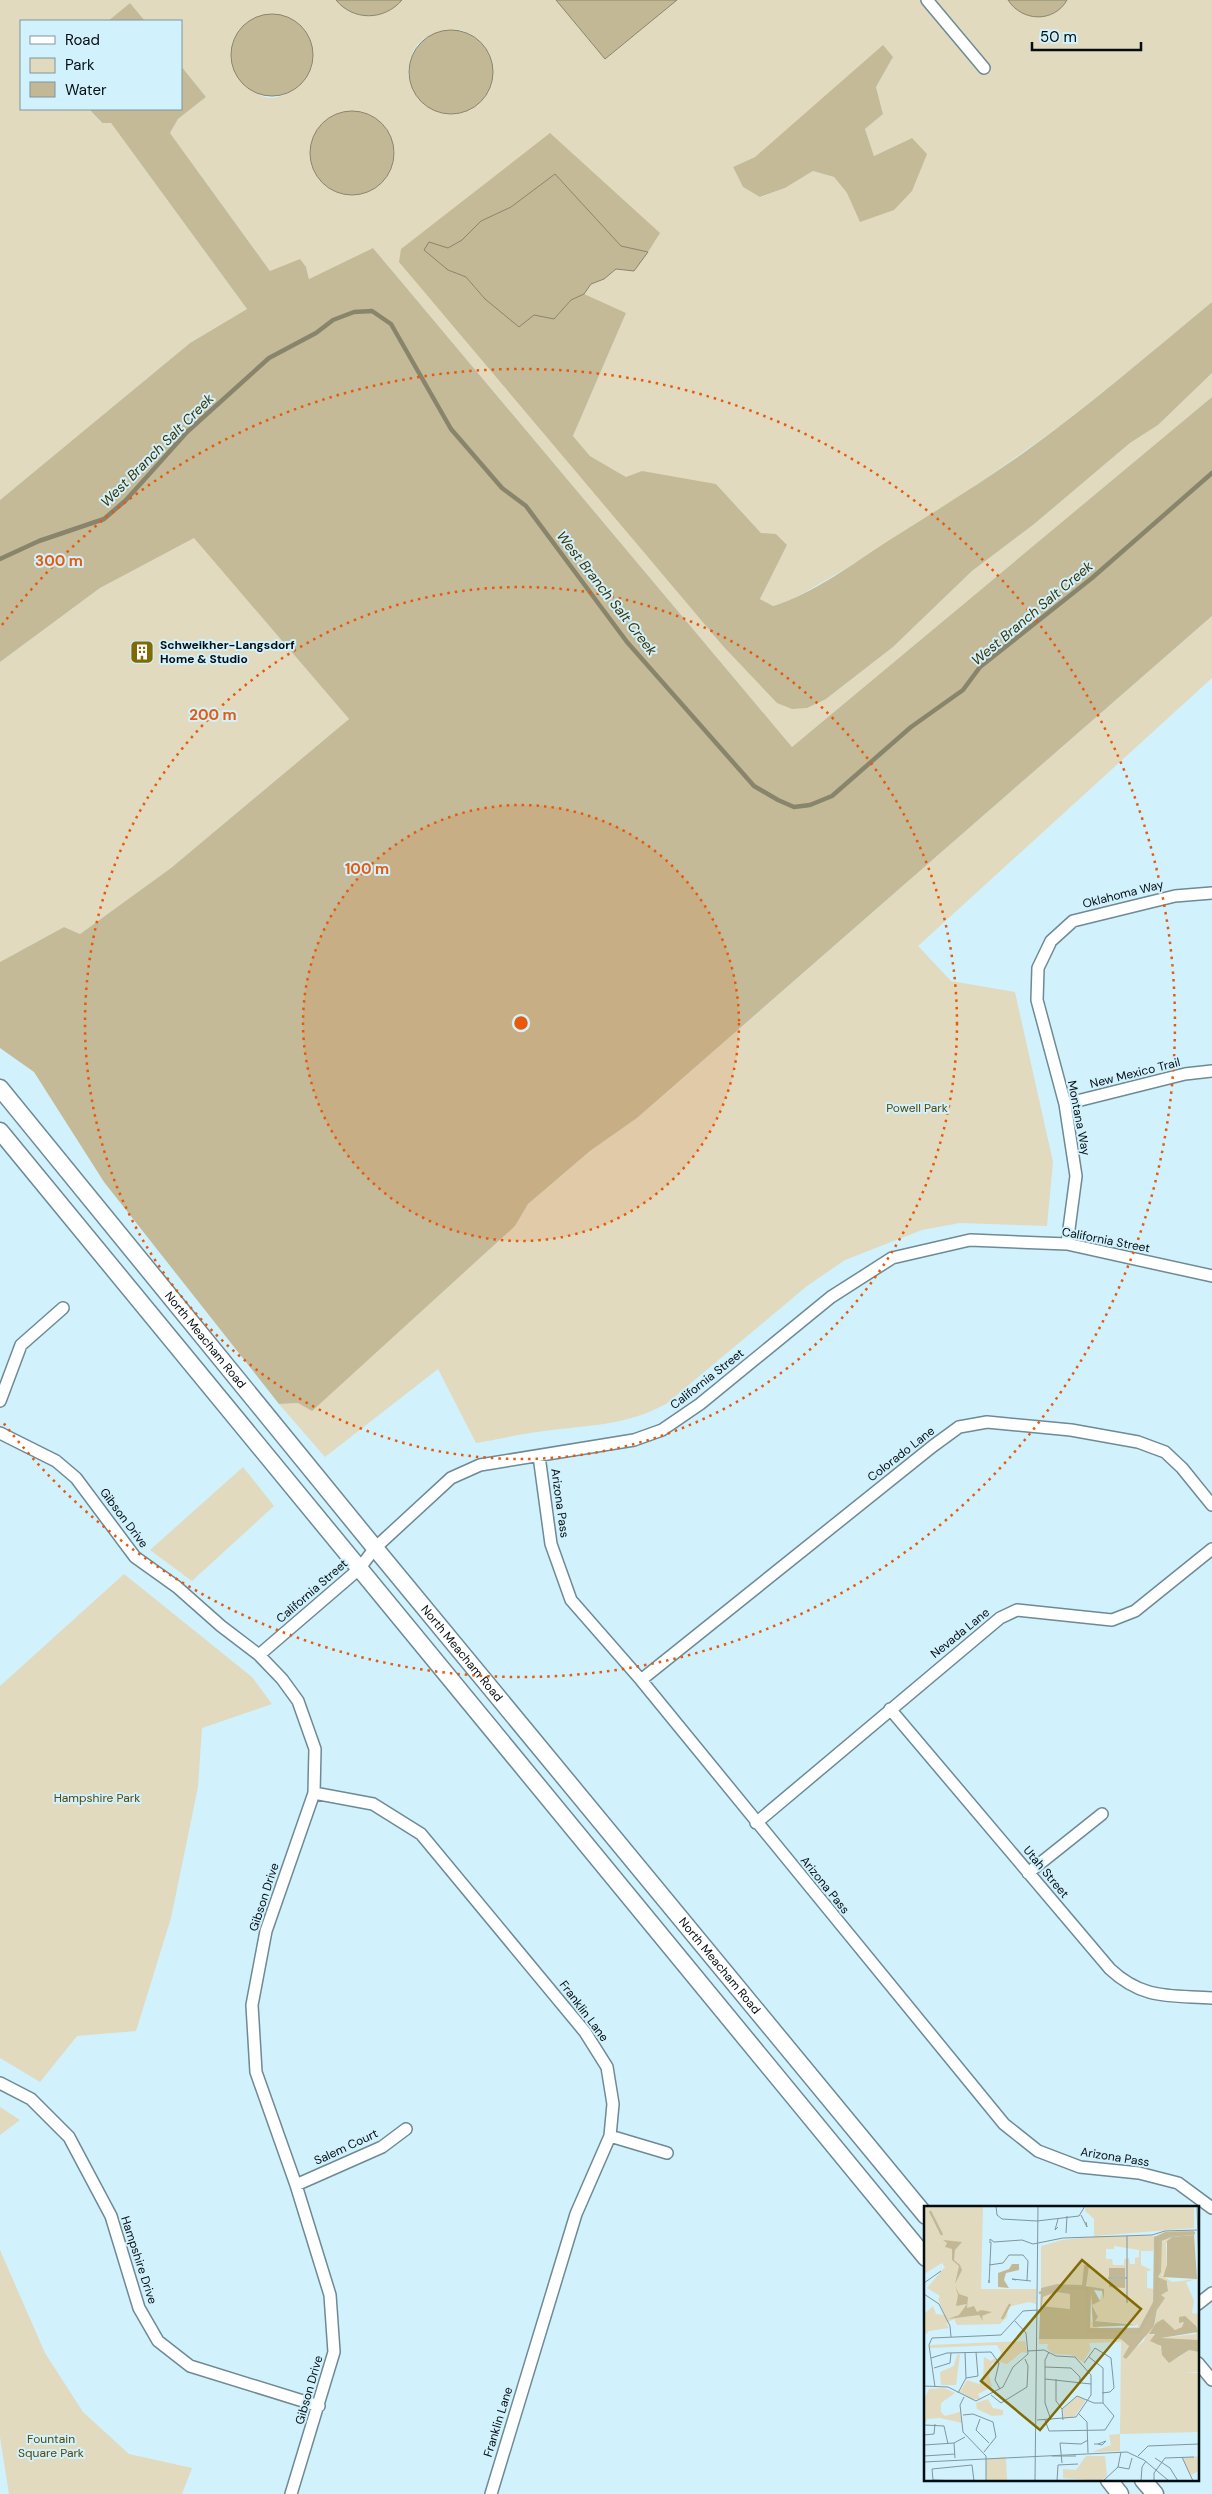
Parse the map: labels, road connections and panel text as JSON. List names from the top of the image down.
{
  "streets": {
    "main road": ["North Meacham Road"],
    "street": [
      "Oklahoma Way",
      "New Mexico Trail",
      "Montana Way",
      "California Street",
      "Colorado Lane",
      "Arizona Pass",
      "Gibson Drive",
      "Nevada Lane",
      "Utah Street",
      "Franklin Lane",
      "Salem Court",
      "Hampshire Drive"
    ]
  },
  "crossings": [
    ["Oklahoma Way", "Montana Way"],
    ["New Mexico Trail", "Montana Way"],
    ["Montana Way", "California Street"],
    ["California Street", "North Meacham Road"],
    ["California Street", "Arizona Pass"],
    ["California Street", "Gibson Drive"],
    ["Colorado Lane", "Arizona Pass"],
    ["Arizona Pass", "Nevada Lane"],
    ["Gibson Drive", "Franklin Lane"],
    ["Gibson Drive", "Salem Court"],
    ["Gibson Drive", "Hampshire Drive"],
    ["Nevada Lane", "Utah Street"]
  ],
  "water": ["West Branch Salt Creek"],
  "parks": ["Powell Park", "Hampshire Park", "Fountain Square Park"],
  "places": {
    "building": ["Schweikher-Langsdorf Home & Studio"]
  },
  "legend": ["Road", "Park", "Water"],
  "scale_bar": "50 m",
  "rings": ["300 m", "200 m", "100 m"]
}
